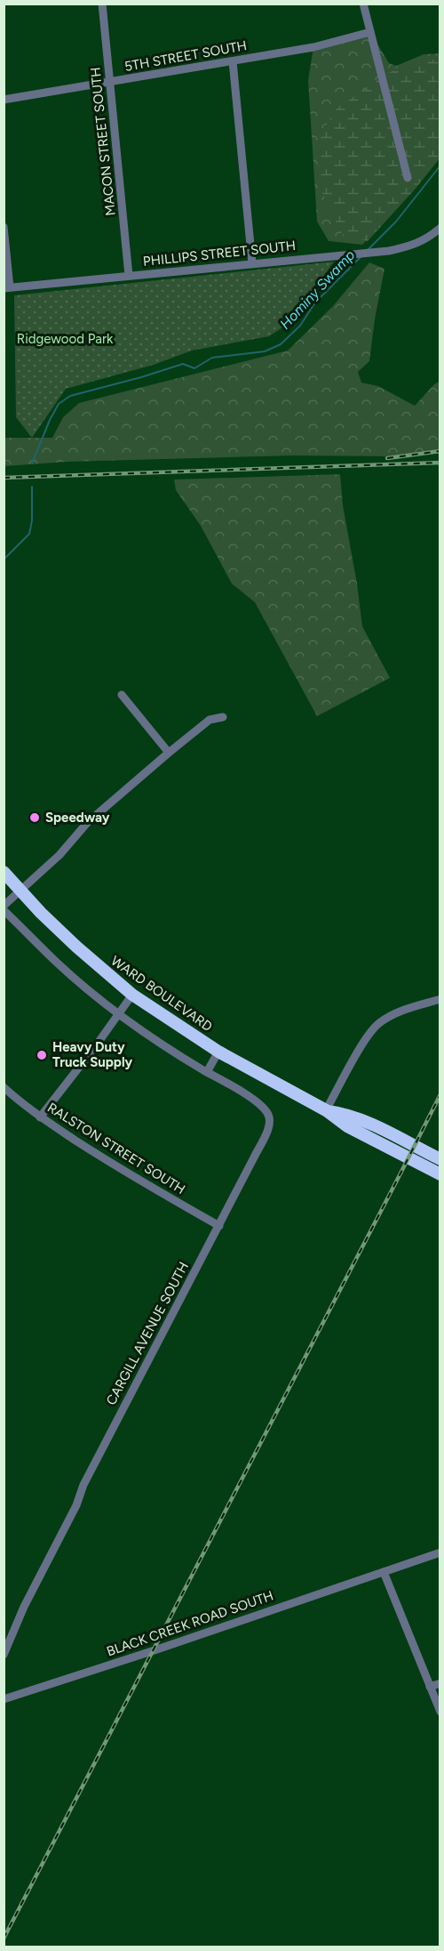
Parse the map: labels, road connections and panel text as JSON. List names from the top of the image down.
{
  "streets": {
    "highway": ["WARD BOULEVARD"],
    "street": [
      "5TH STREET SOUTH",
      "MACON STREET SOUTH",
      "PHILLIPS STREET SOUTH",
      "RALSTON STREET SOUTH",
      "CARGILL AVENUE SOUTH",
      "BLACK CREEK ROAD SOUTH"
    ]
  },
  "crossings": [
    ["5TH STREET SOUTH", "MACON STREET SOUTH"],
    ["MACON STREET SOUTH", "PHILLIPS STREET SOUTH"],
    ["RALSTON STREET SOUTH", "CARGILL AVENUE SOUTH"]
  ],
  "water": ["Hominy Swamp"],
  "parks": ["Ridgewood Park"],
  "places": ["Speedway", "Heavy Duty Truck Supply"]
}
